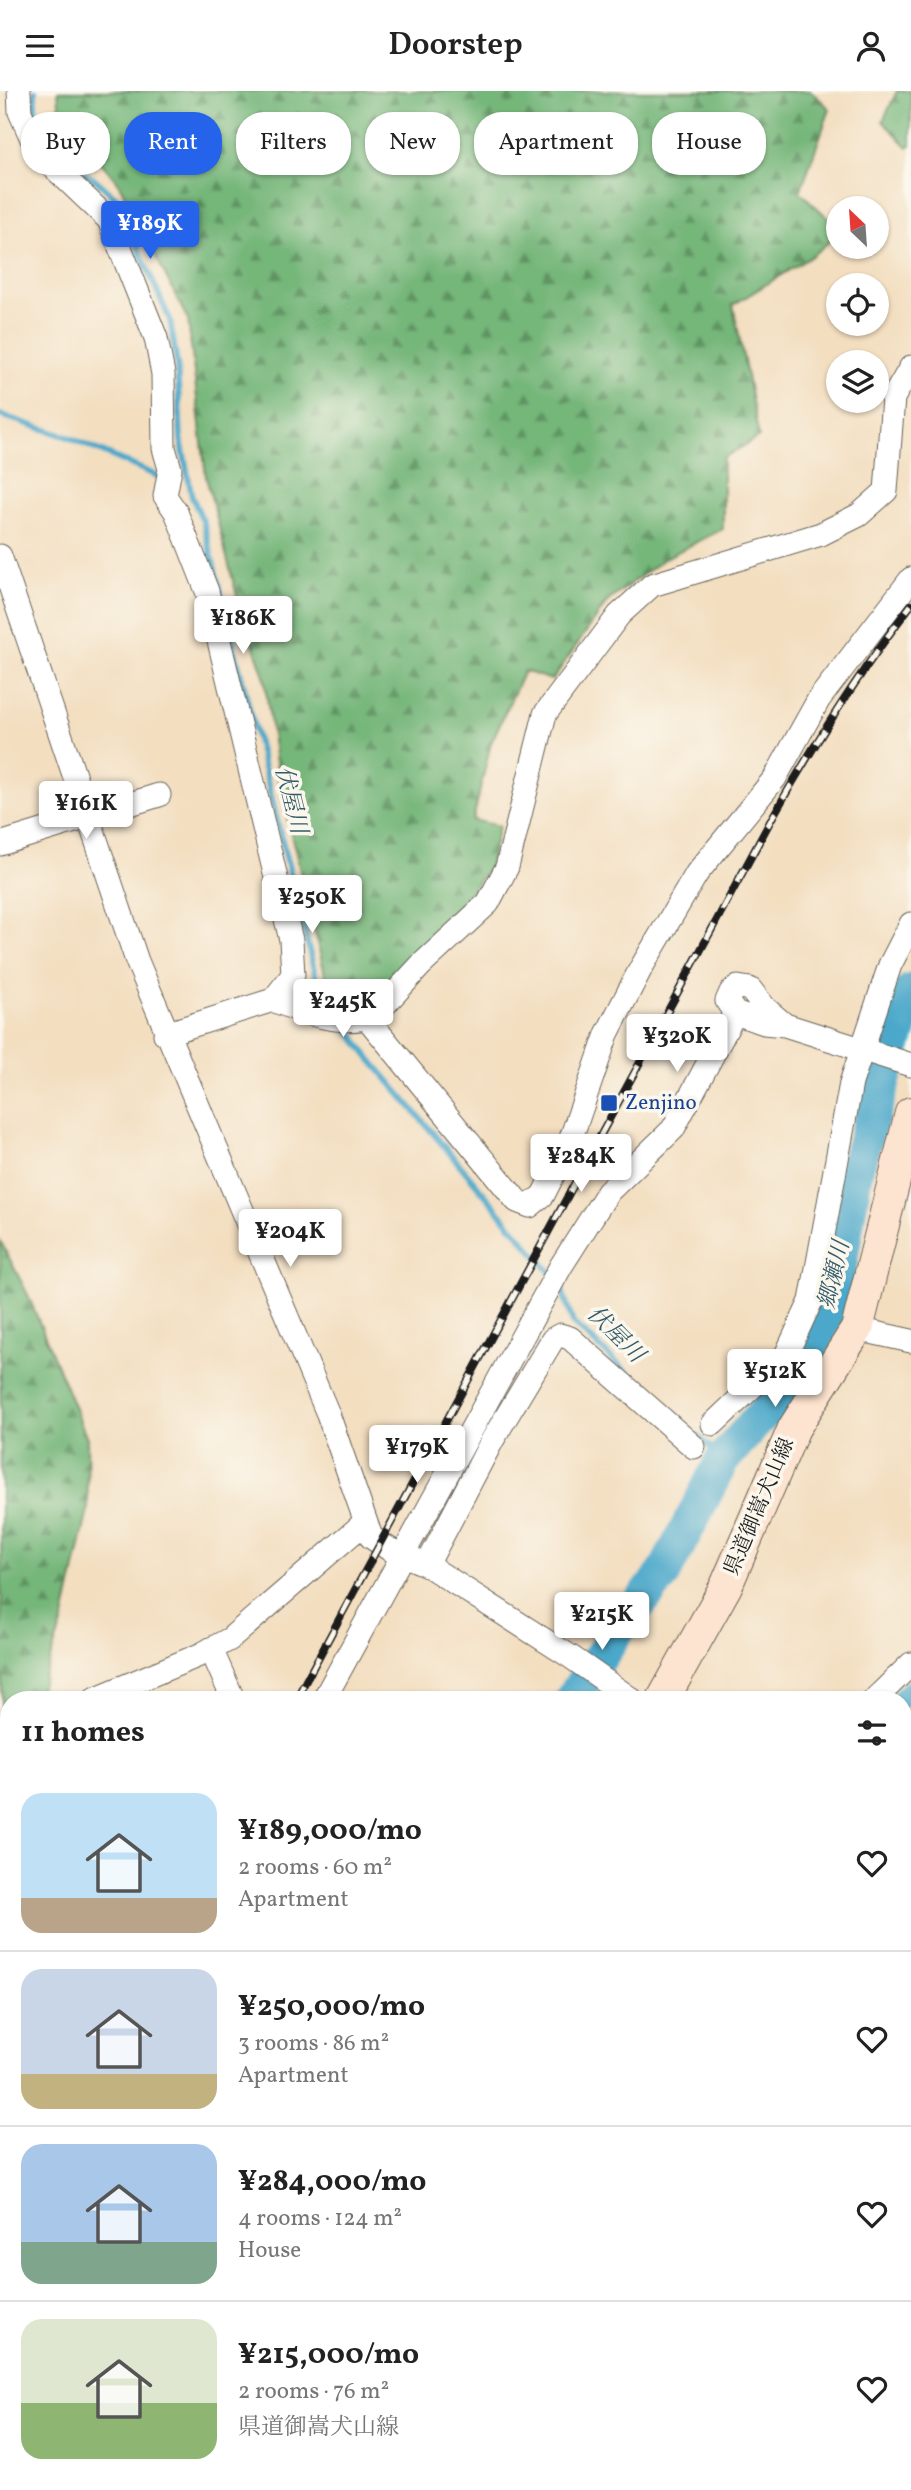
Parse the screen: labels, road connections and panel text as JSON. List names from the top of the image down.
{
  "streets": {
    "main road": ["県道御嵩犬山線"]
  },
  "water": ["伏屋川", "郷瀬川"],
  "places": {
    "transit": ["Zenjino"]
  },
  "north": "top left",
  "page": {
    "header": "Doorstep",
    "chip": [
      "Buy",
      "Rent",
      "Filters",
      "New",
      "Apartment",
      "House"
    ],
    "price": [
      "¥189K",
      "¥186K",
      "¥161K",
      "¥250K",
      "¥245K",
      "¥320K",
      "¥284K",
      "¥204K",
      "¥512K",
      "¥179K",
      "¥215K"
    ],
    "heading": "11 homes",
    "list": [
      {
        "name": "¥189,000/mo",
        "note": "2 rooms · 60 m² · Apartment"
      },
      {
        "name": "¥250,000/mo",
        "note": "3 rooms · 86 m² · Apartment"
      },
      {
        "name": "¥284,000/mo",
        "note": "4 rooms · 124 m² · House"
      },
      {
        "name": "¥215,000/mo",
        "note": "2 rooms · 76 m² · 県道御嵩犬山線"
      }
    ]
  }
}
